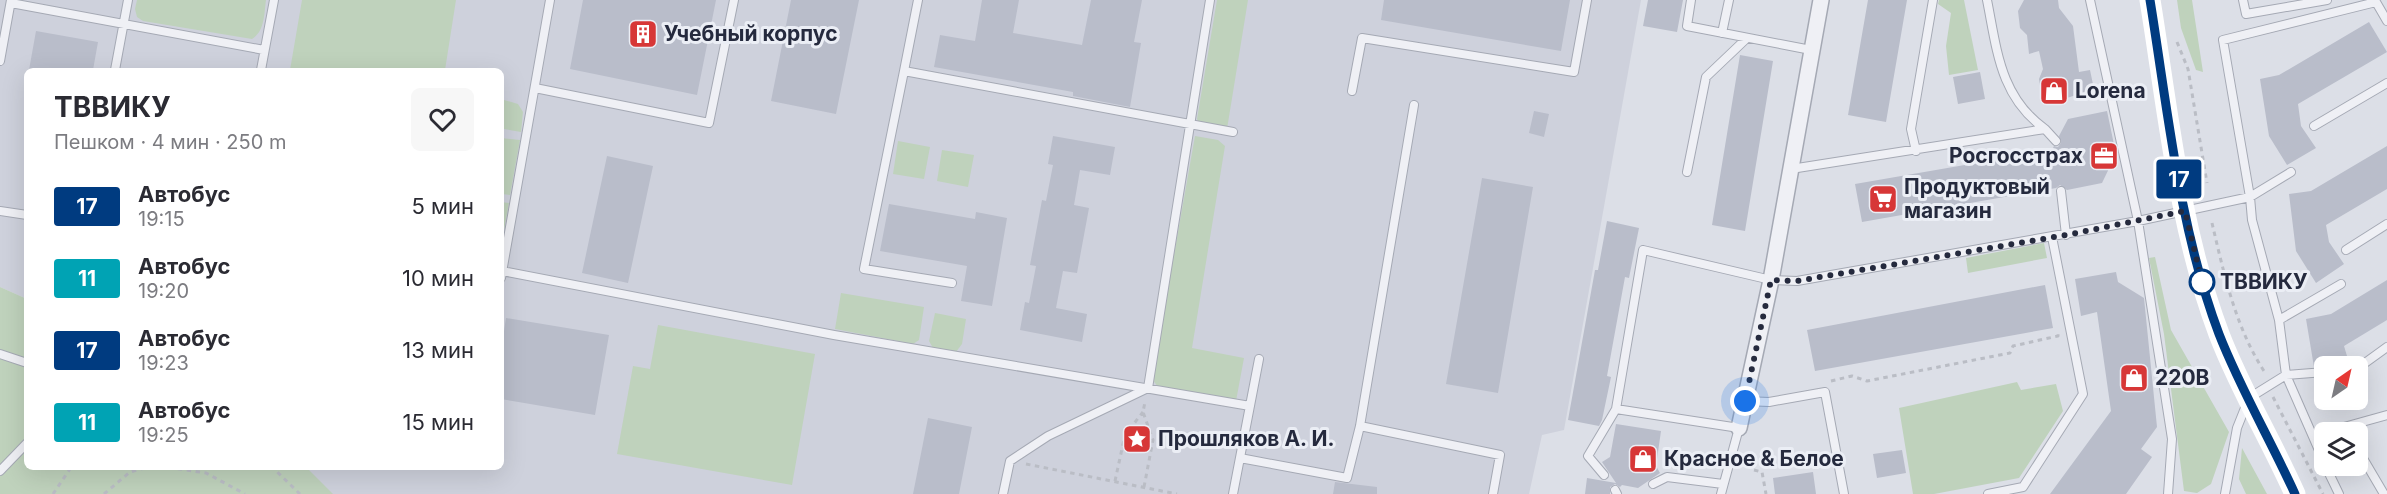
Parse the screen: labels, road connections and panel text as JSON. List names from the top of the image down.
{
  "places": {
    "building": ["Учебный корпус"],
    "shop": ["Lorena", "220В", "Красное & Белое"],
    "office": ["Росгосстрах"],
    "supermarket": ["Продуктовый магазин"],
    "other": ["ТВВИКУ"],
    "place": ["Прошляков А. И."]
  },
  "lines": ["bus line 17"],
  "north": "top right",
  "page": {
    "on_map": "17",
    "heading": ["ТВВИКУ", "Пешком · 4 мин · 250 m"],
    "list": [
      {
        "mark": "17",
        "name": "Автобус",
        "note": "19:15",
        "value": "5 мин"
      },
      {
        "mark": "11",
        "name": "Автобус",
        "note": "19:20",
        "value": "10 мин"
      },
      {
        "mark": "17",
        "name": "Автобус",
        "note": "19:23",
        "value": "13 мин"
      },
      {
        "mark": "11",
        "name": "Автобус",
        "note": "19:25",
        "value": "15 мин"
      }
    ]
  }
}
